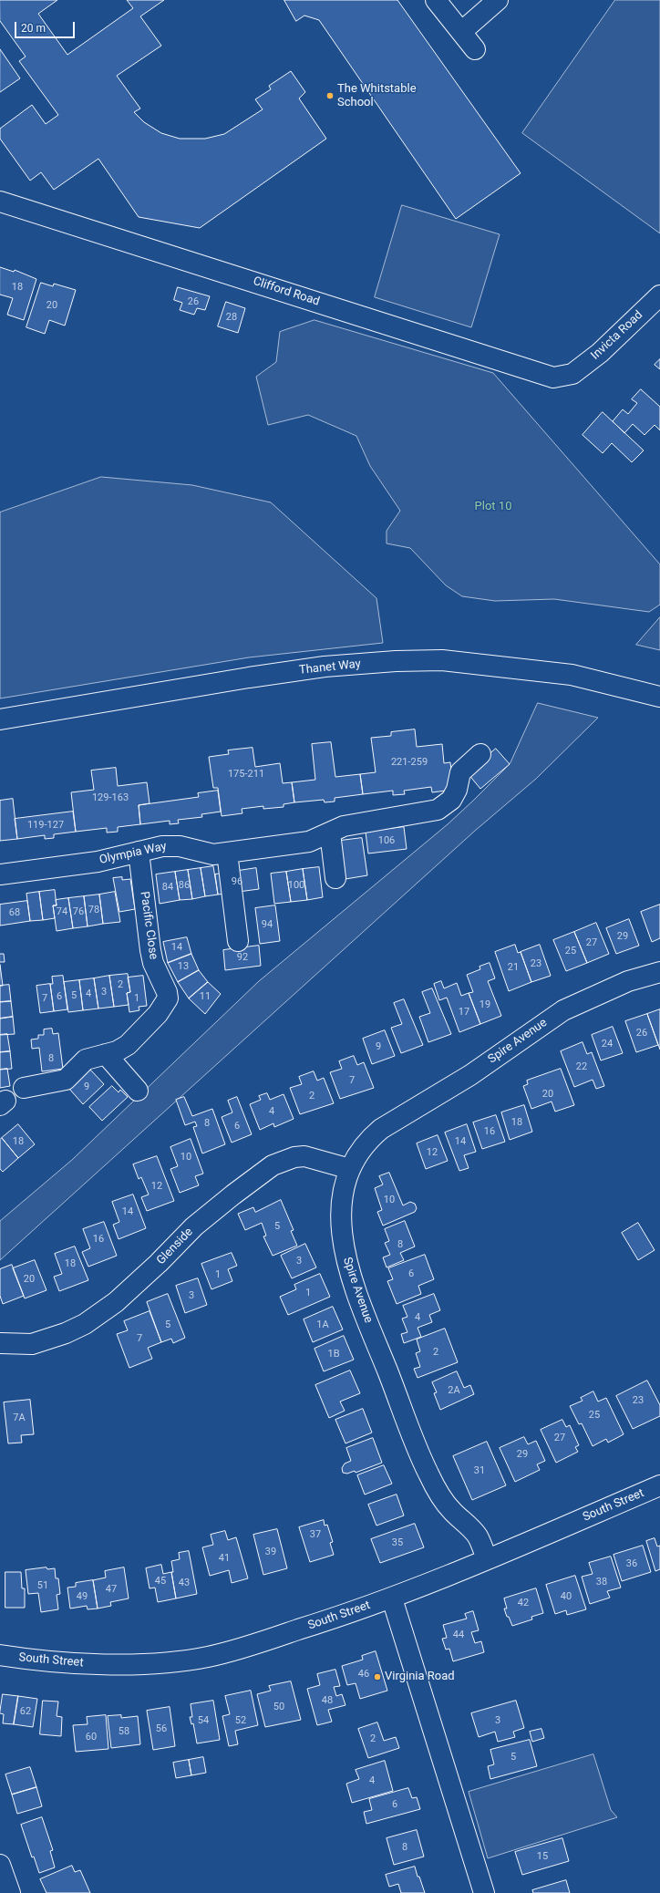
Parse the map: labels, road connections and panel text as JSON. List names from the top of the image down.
{
  "streets": {
    "street": [
      "Clifford Road",
      "Invicta Road",
      "Thanet Way",
      "Olympia Way",
      "Pacific Close",
      "Spire Avenue",
      "Glenside",
      "South Street"
    ]
  },
  "crossings": [
    ["Clifford Road", "Invicta Road"],
    ["Olympia Way", "Pacific Close"],
    ["Spire Avenue", "Glenside"],
    ["Spire Avenue", "South Street"]
  ],
  "parks": ["Plot 10"],
  "places": ["The Whitstable School", "Virginia Road"],
  "house_numbers": [
    "18",
    "26",
    "20",
    "28",
    "221-259",
    "175-211",
    "129-163",
    "119-127",
    "106",
    "96",
    "86",
    "100",
    "84",
    "78",
    "74",
    "76",
    "68",
    "94",
    "29",
    "27",
    "14",
    "25",
    "92",
    "23",
    "13",
    "21",
    "2",
    "3",
    "4",
    "5",
    "6",
    "11",
    "7",
    "1",
    "19",
    "17",
    "26",
    "24",
    "9",
    "8",
    "22",
    "7",
    "9",
    "20",
    "2",
    "4",
    "18",
    "8",
    "6",
    "16",
    "18",
    "14",
    "12",
    "10",
    "12",
    "10",
    "14",
    "5",
    "16",
    "8",
    "3",
    "18",
    "6",
    "1",
    "20",
    "1",
    "3",
    "4",
    "5",
    "1A",
    "7",
    "2",
    "1B",
    "2A",
    "23",
    "25",
    "7A",
    "27",
    "29",
    "31",
    "37",
    "35",
    "39",
    "41",
    "36",
    "45",
    "38",
    "43",
    "51",
    "47",
    "49",
    "40",
    "42",
    "44",
    "46",
    "48",
    "50",
    "62",
    "54",
    "52",
    "3",
    "56",
    "58",
    "60",
    "2",
    "5",
    "4",
    "6",
    "8",
    "15"
  ],
  "scale_bar": "20 m"
}
